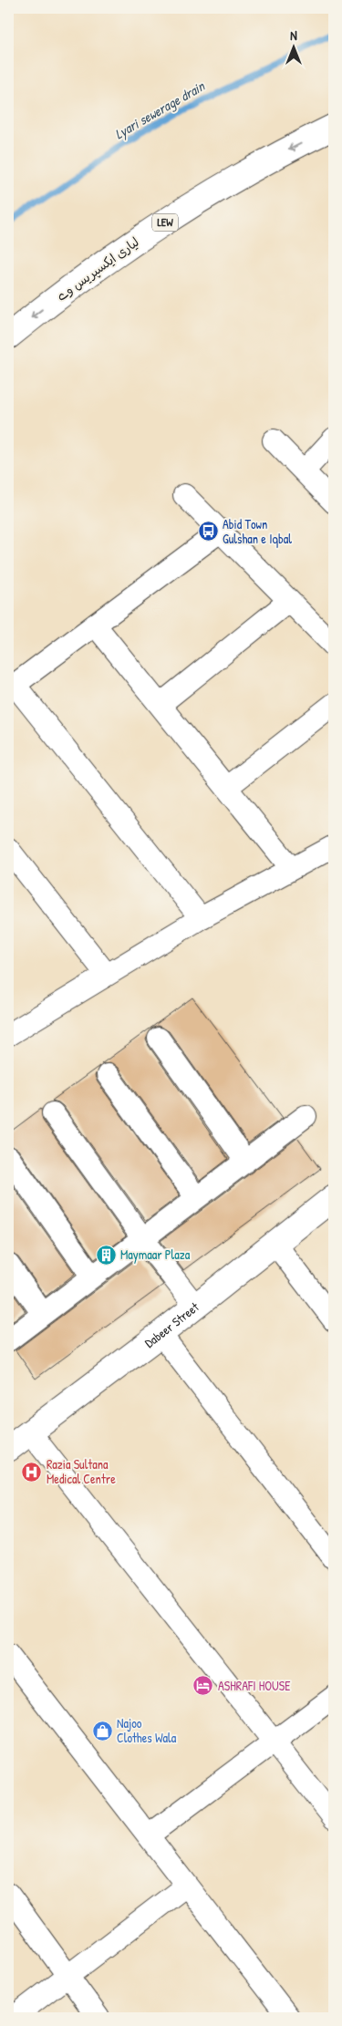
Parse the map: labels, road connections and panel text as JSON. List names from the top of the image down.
{
  "streets": {
    "main road": ["LEW", "لیاری ایکسپریس وے", "Dabeer Street"]
  },
  "one_way": ["لیاری ایکسپریس وے"],
  "water": ["Lyari sewerage drain"],
  "places": {
    "bus stop": ["Abid Town Gulshan e Iqbal"],
    "building": ["Maymaar Plaza"],
    "hospital": ["Razia Sultana Medical Centre"],
    "hotel": ["ASHRAFI HOUSE"],
    "shop": ["Najoo Clothes Wala"]
  },
  "north": "top"
}
